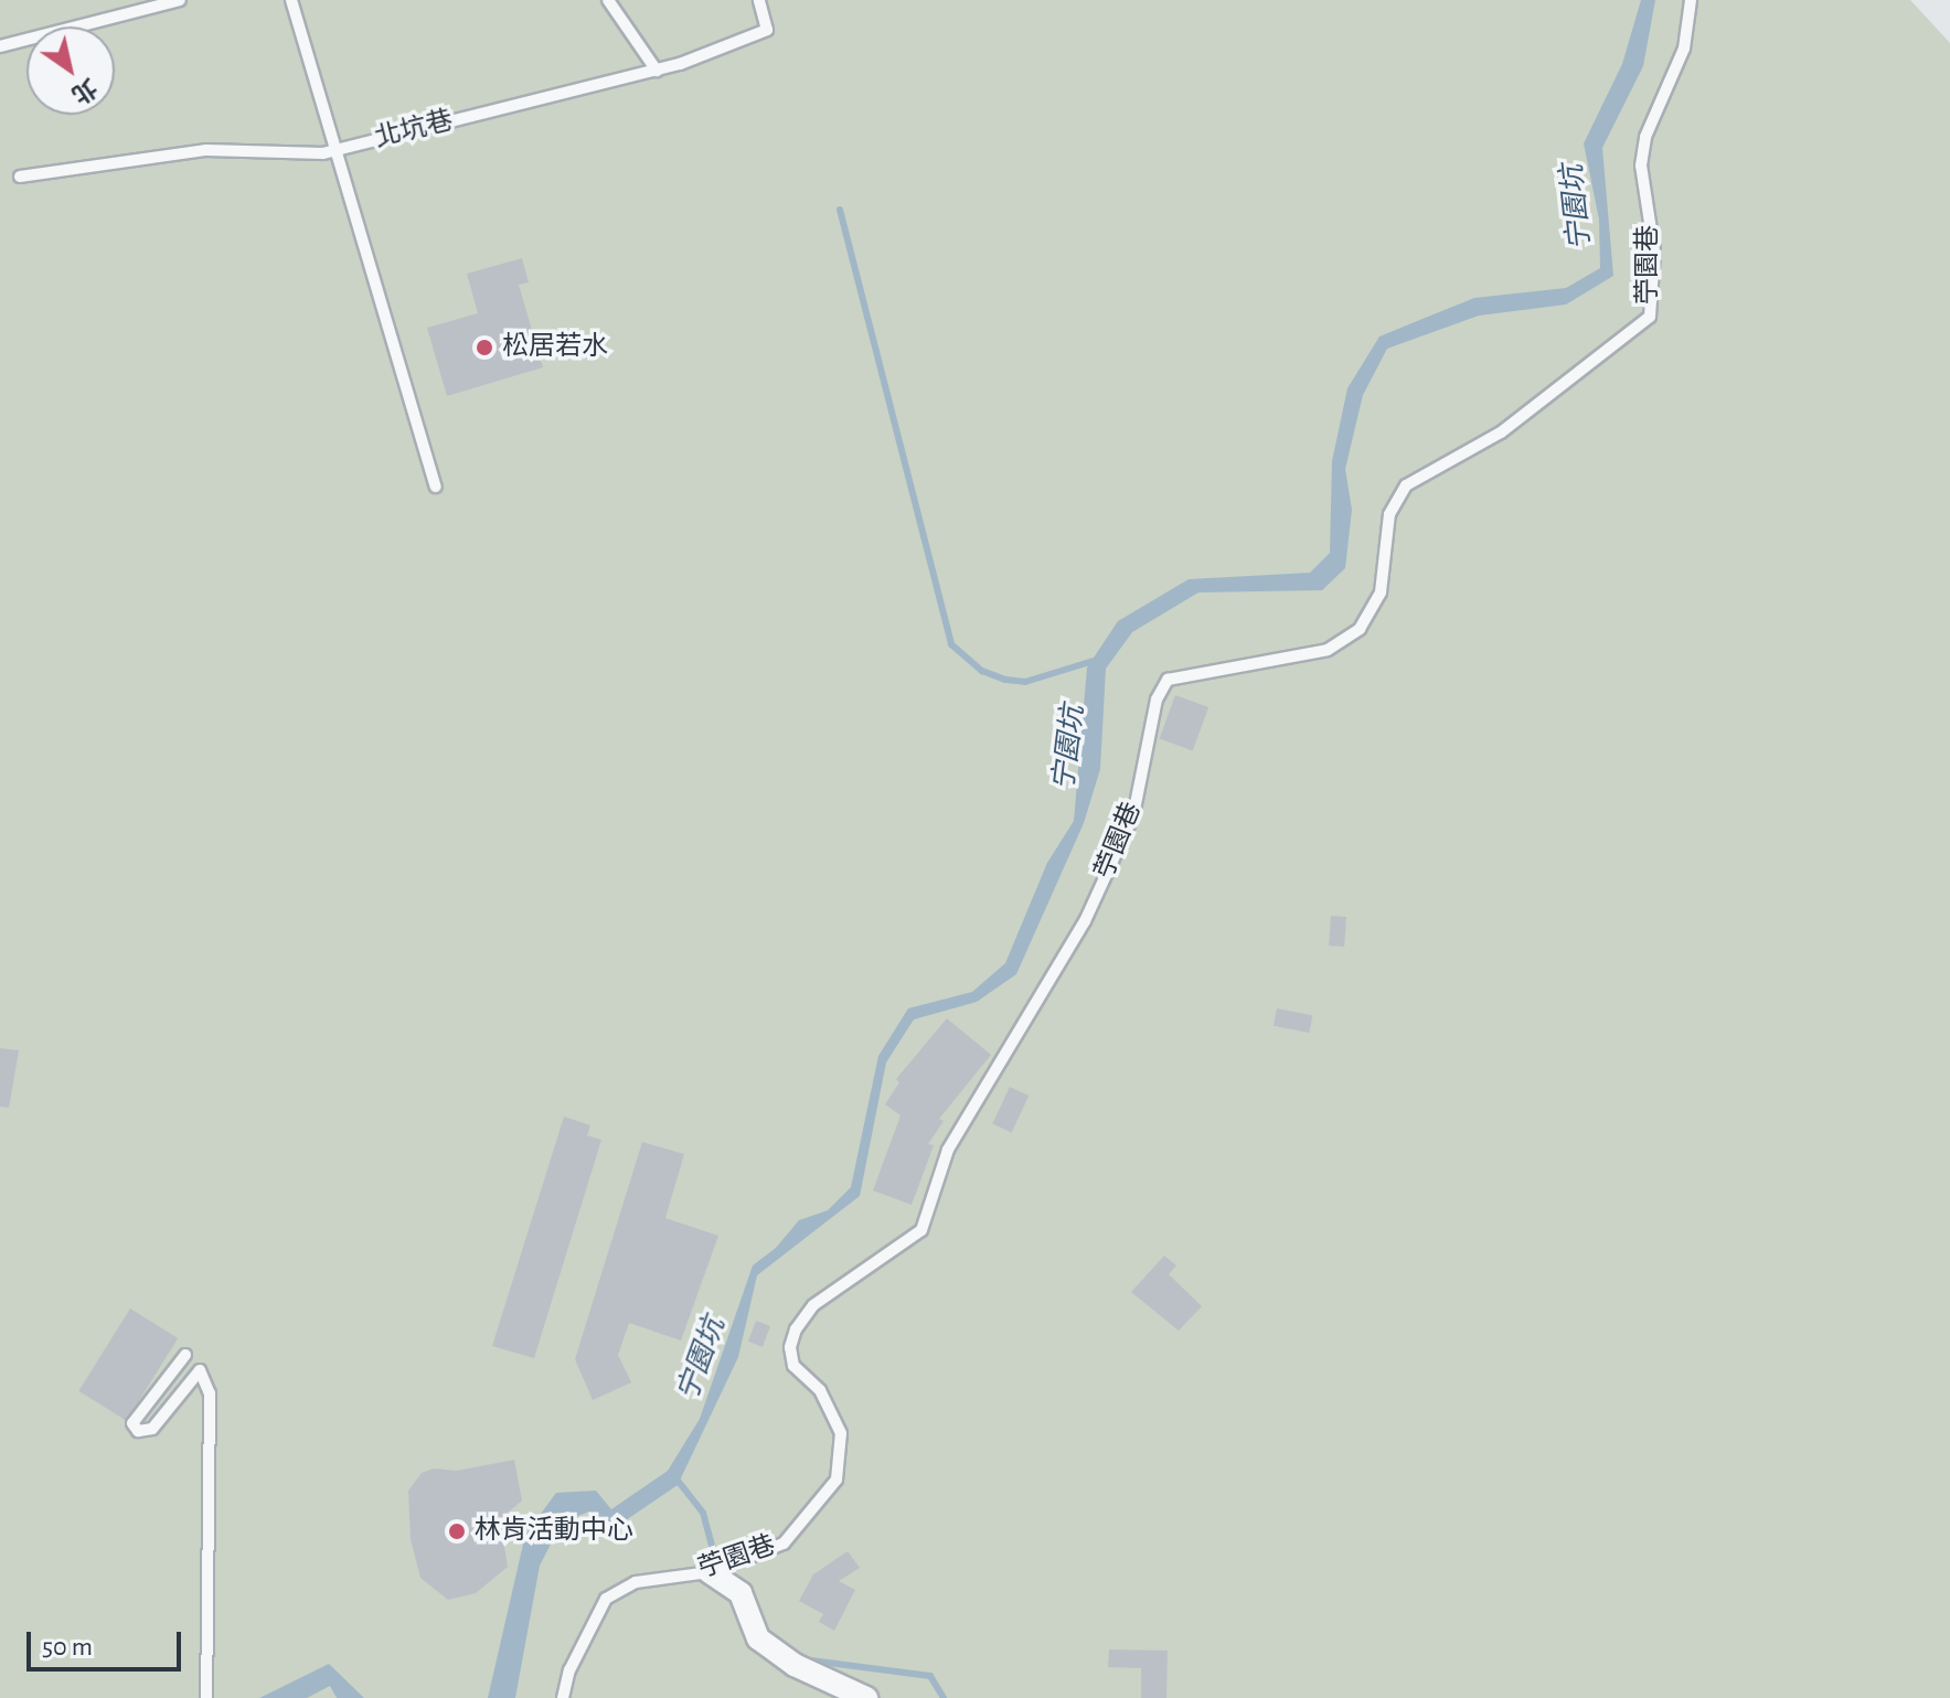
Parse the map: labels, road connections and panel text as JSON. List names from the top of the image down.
{
  "streets": {
    "lane": ["北坑巷", "苧園巷"]
  },
  "water": ["宁園坑"],
  "places": ["松居若水", "林肯活動中心"],
  "scale_bar": "50 m",
  "north": "bottom right"
}
